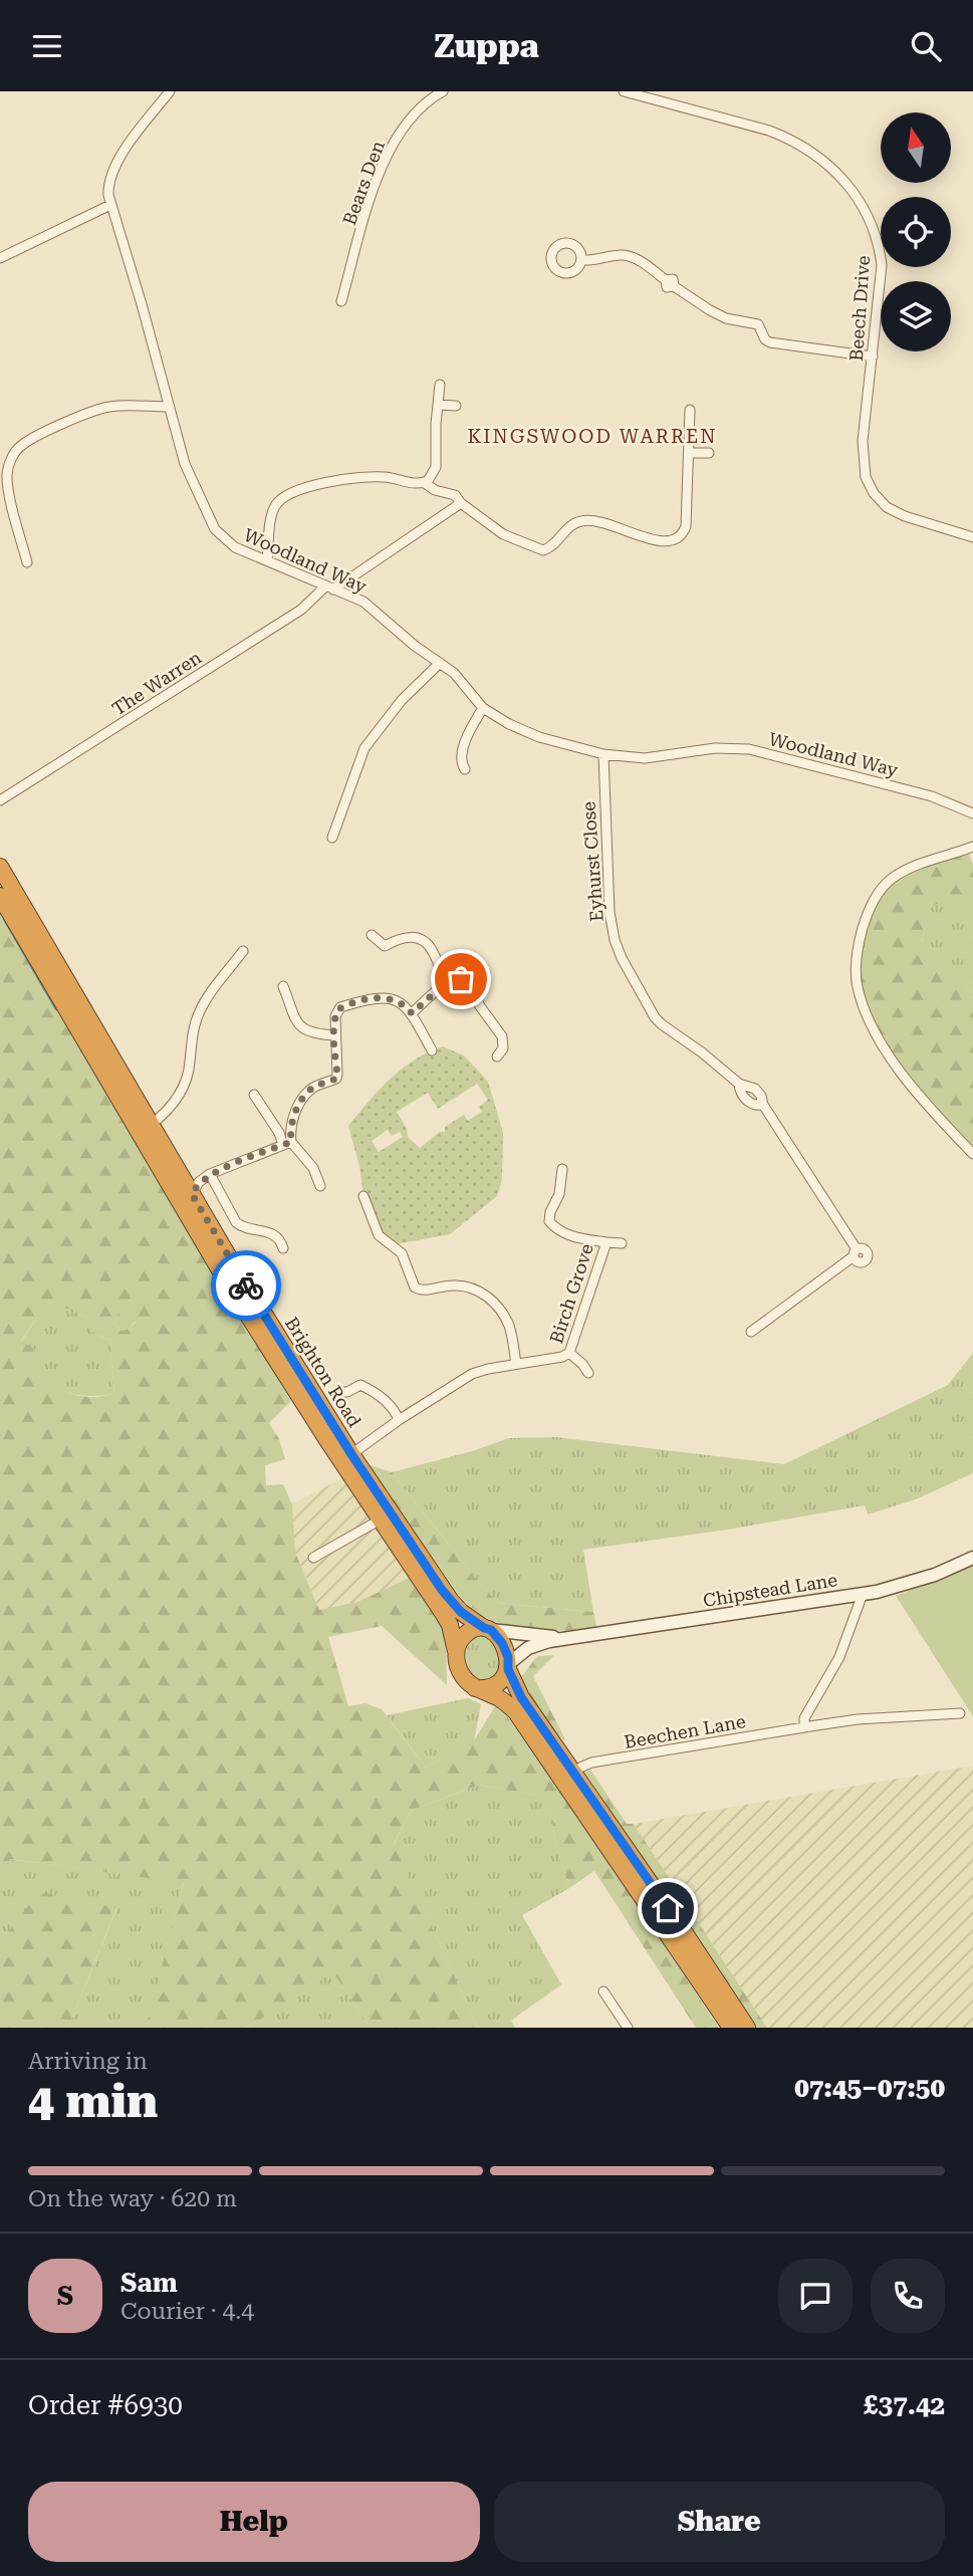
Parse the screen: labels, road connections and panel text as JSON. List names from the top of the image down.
{
  "streets": {
    "highway": ["Brighton Road"],
    "street": [
      "Bears Den",
      "Beech Drive",
      "Woodland Way",
      "The Warren",
      "Eyhurst Close",
      "Birch Grove",
      "Chipstead Lane",
      "Beechen Lane"
    ]
  },
  "crossings": [
    ["Woodland Way", "The Warren"],
    ["Woodland Way", "Eyhurst Close"],
    ["Birch Grove", "Brighton Road"],
    ["Brighton Road", "Chipstead Lane"]
  ],
  "districts": ["KINGSWOOD WARREN"],
  "north": "top",
  "page": {
    "header": "Zuppa",
    "heading": ["4 min", "Arriving in", "07:45–07:50"],
    "panel": [
      "Sam",
      "Courier · 4.4",
      "Order #6930",
      "£37.42"
    ],
    "bar": "On the way · 620 m",
    "round": "S",
    "buttons": ["Help", "Share"]
  }
}
